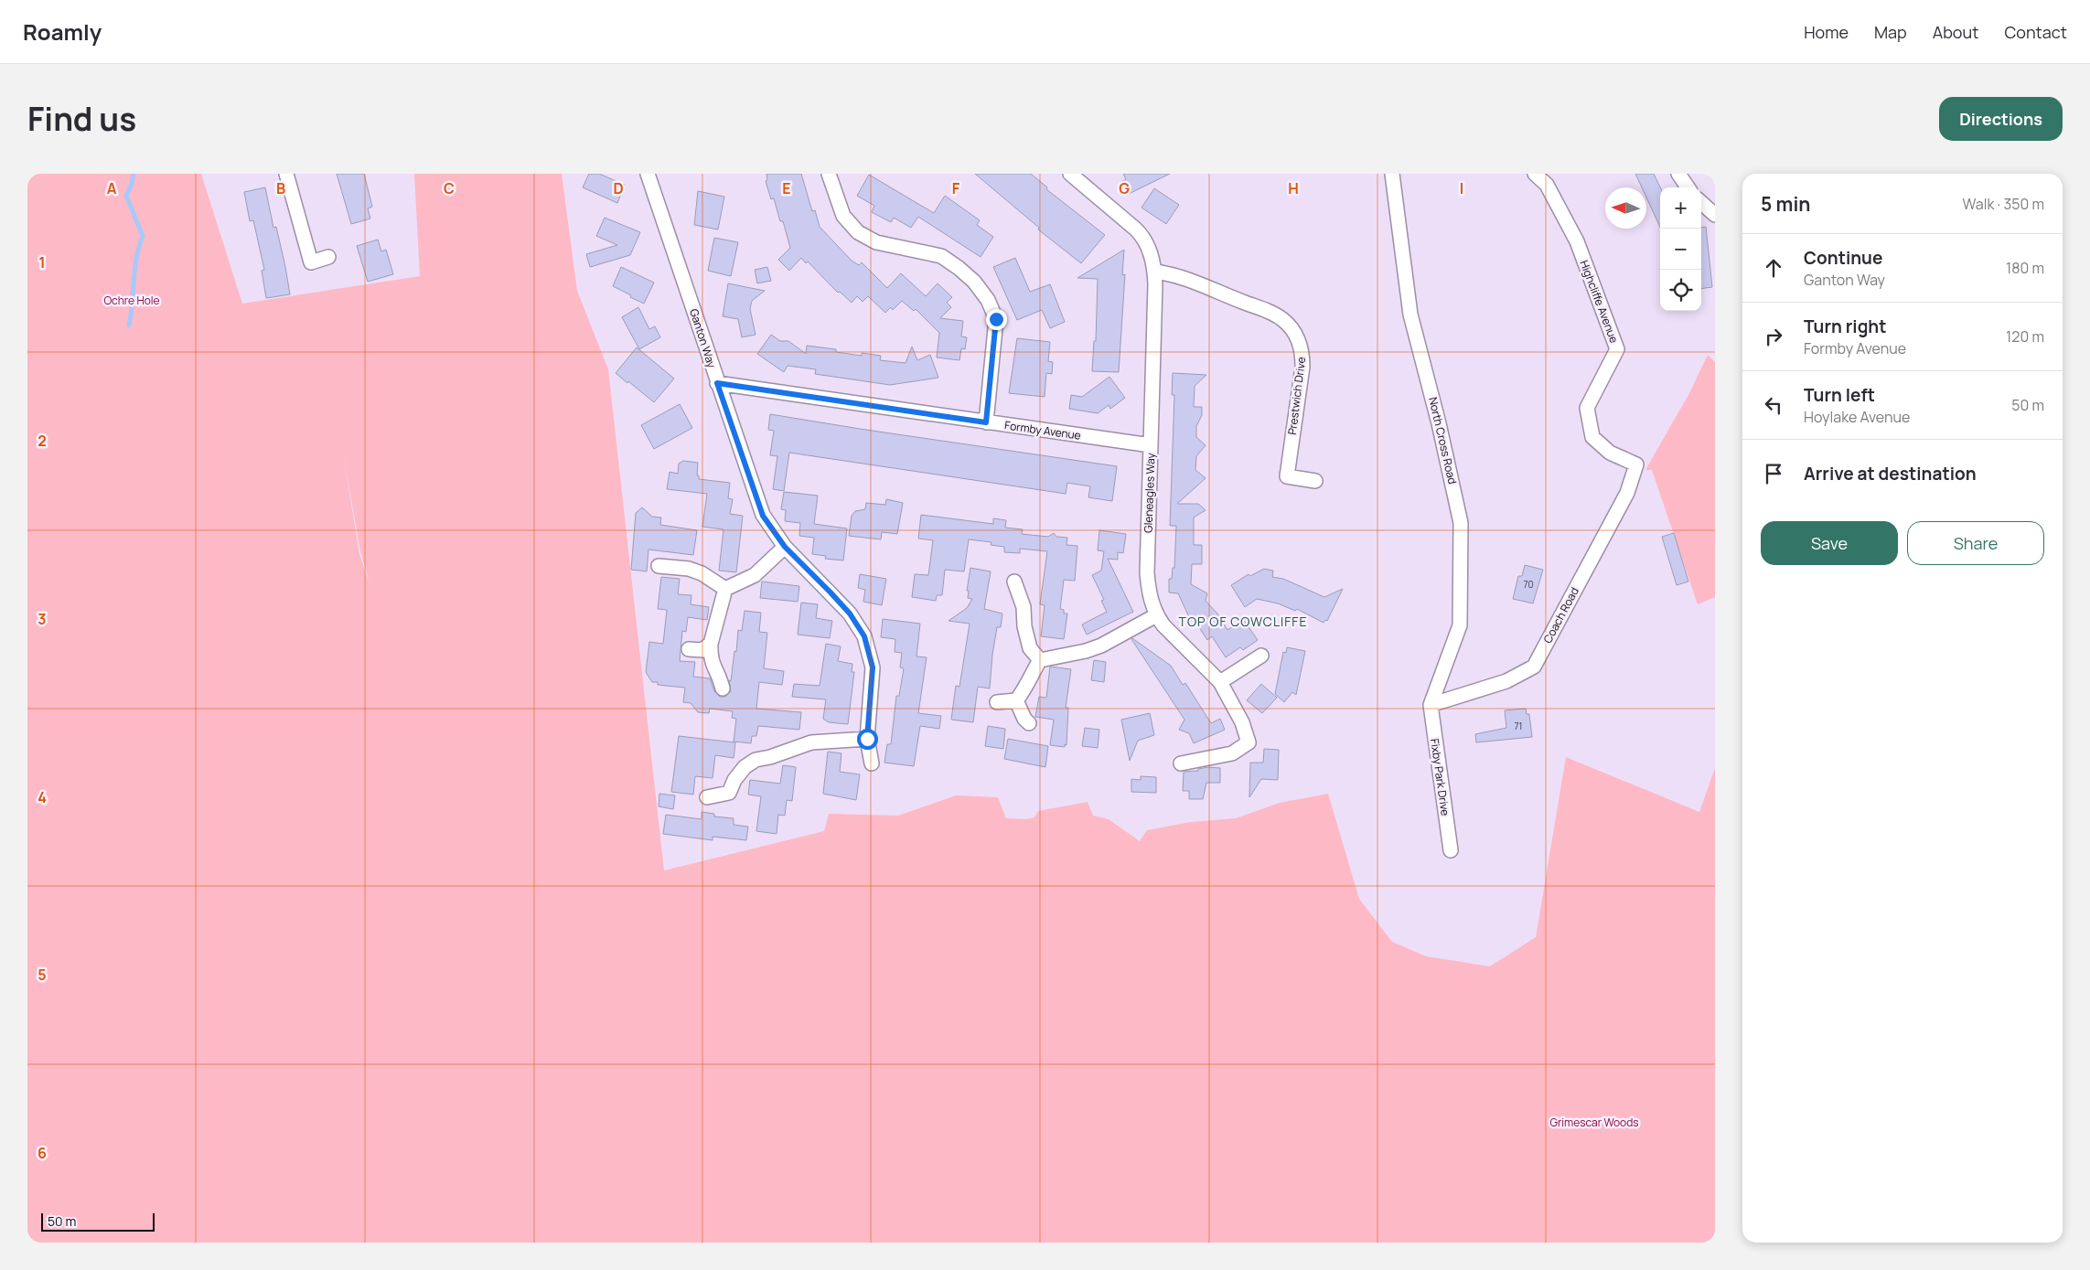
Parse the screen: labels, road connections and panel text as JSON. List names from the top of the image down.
{
  "streets": {
    "street": [
      "Highcliffe Avenue",
      "Ganton Way",
      "Prestwich Drive",
      "Formby Avenue",
      "North Cross Road",
      "Gleneagles Way",
      "Coach Road",
      "Fixby Park Drive"
    ]
  },
  "crossings": [
    ["Highcliffe Avenue", "Coach Road"],
    ["Ganton Way", "Formby Avenue"],
    ["Prestwich Drive", "Gleneagles Way"],
    ["Formby Avenue", "Gleneagles Way"],
    ["North Cross Road", "Coach Road"],
    ["North Cross Road", "Fixby Park Drive"],
    ["Coach Road", "Fixby Park Drive"]
  ],
  "districts": ["TOP OF COWCLIFFE"],
  "parks": ["Ochre Hole", "Grimescar Woods"],
  "house_numbers": ["70", "71"],
  "scale_bar": "50 m",
  "north": "left",
  "page": {
    "header": "Roamly",
    "nav": [
      "Home",
      "Map",
      "About",
      "Contact"
    ],
    "title": "Find us",
    "buttons": [
      "Directions",
      ["Save", "Share"]
    ],
    "heading": ["5 min", "Walk · 350 m"],
    "map_buttons": ["+", "−"],
    "list": [
      ["Continue", "Ganton Way", "180 m"],
      ["Turn right", "Formby Avenue", "120 m"],
      ["Turn left", "Hoylake Avenue", "50 m"],
      "Arrive at destination"
    ],
    "scale": "50 m"
  },
  "grid": {
    "columns": [
      "A",
      "B",
      "C",
      "D",
      "E",
      "F",
      "G",
      "H",
      "I"
    ],
    "rows": [
      "1",
      "2",
      "3",
      "4",
      "5",
      "6"
    ]
  }
}
